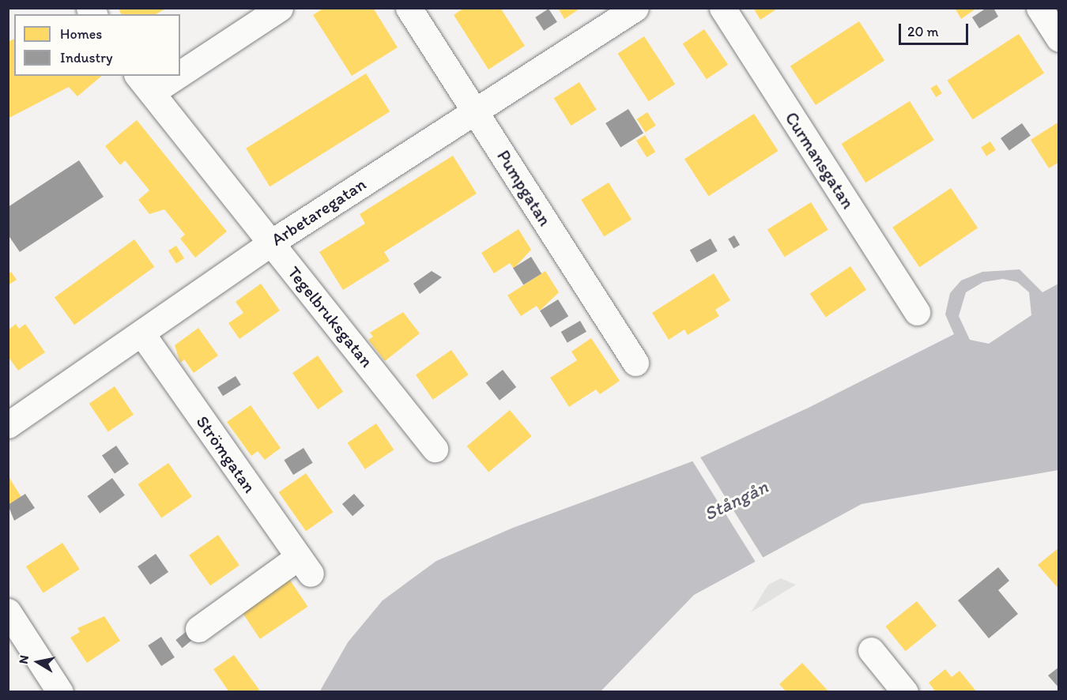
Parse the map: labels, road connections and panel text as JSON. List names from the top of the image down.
{
  "streets": {
    "street": [
      "Curmansgatan",
      "Pumpgatan",
      "Arbetaregatan",
      "Tegelbruksgatan",
      "Strömgatan"
    ]
  },
  "crossings": [
    ["Pumpgatan", "Arbetaregatan"],
    ["Arbetaregatan", "Tegelbruksgatan"],
    ["Arbetaregatan", "Strömgatan"]
  ],
  "water": ["Stångån"],
  "legend": ["Homes", "Industry"],
  "scale_bar": "20 m",
  "north": "left"
}
